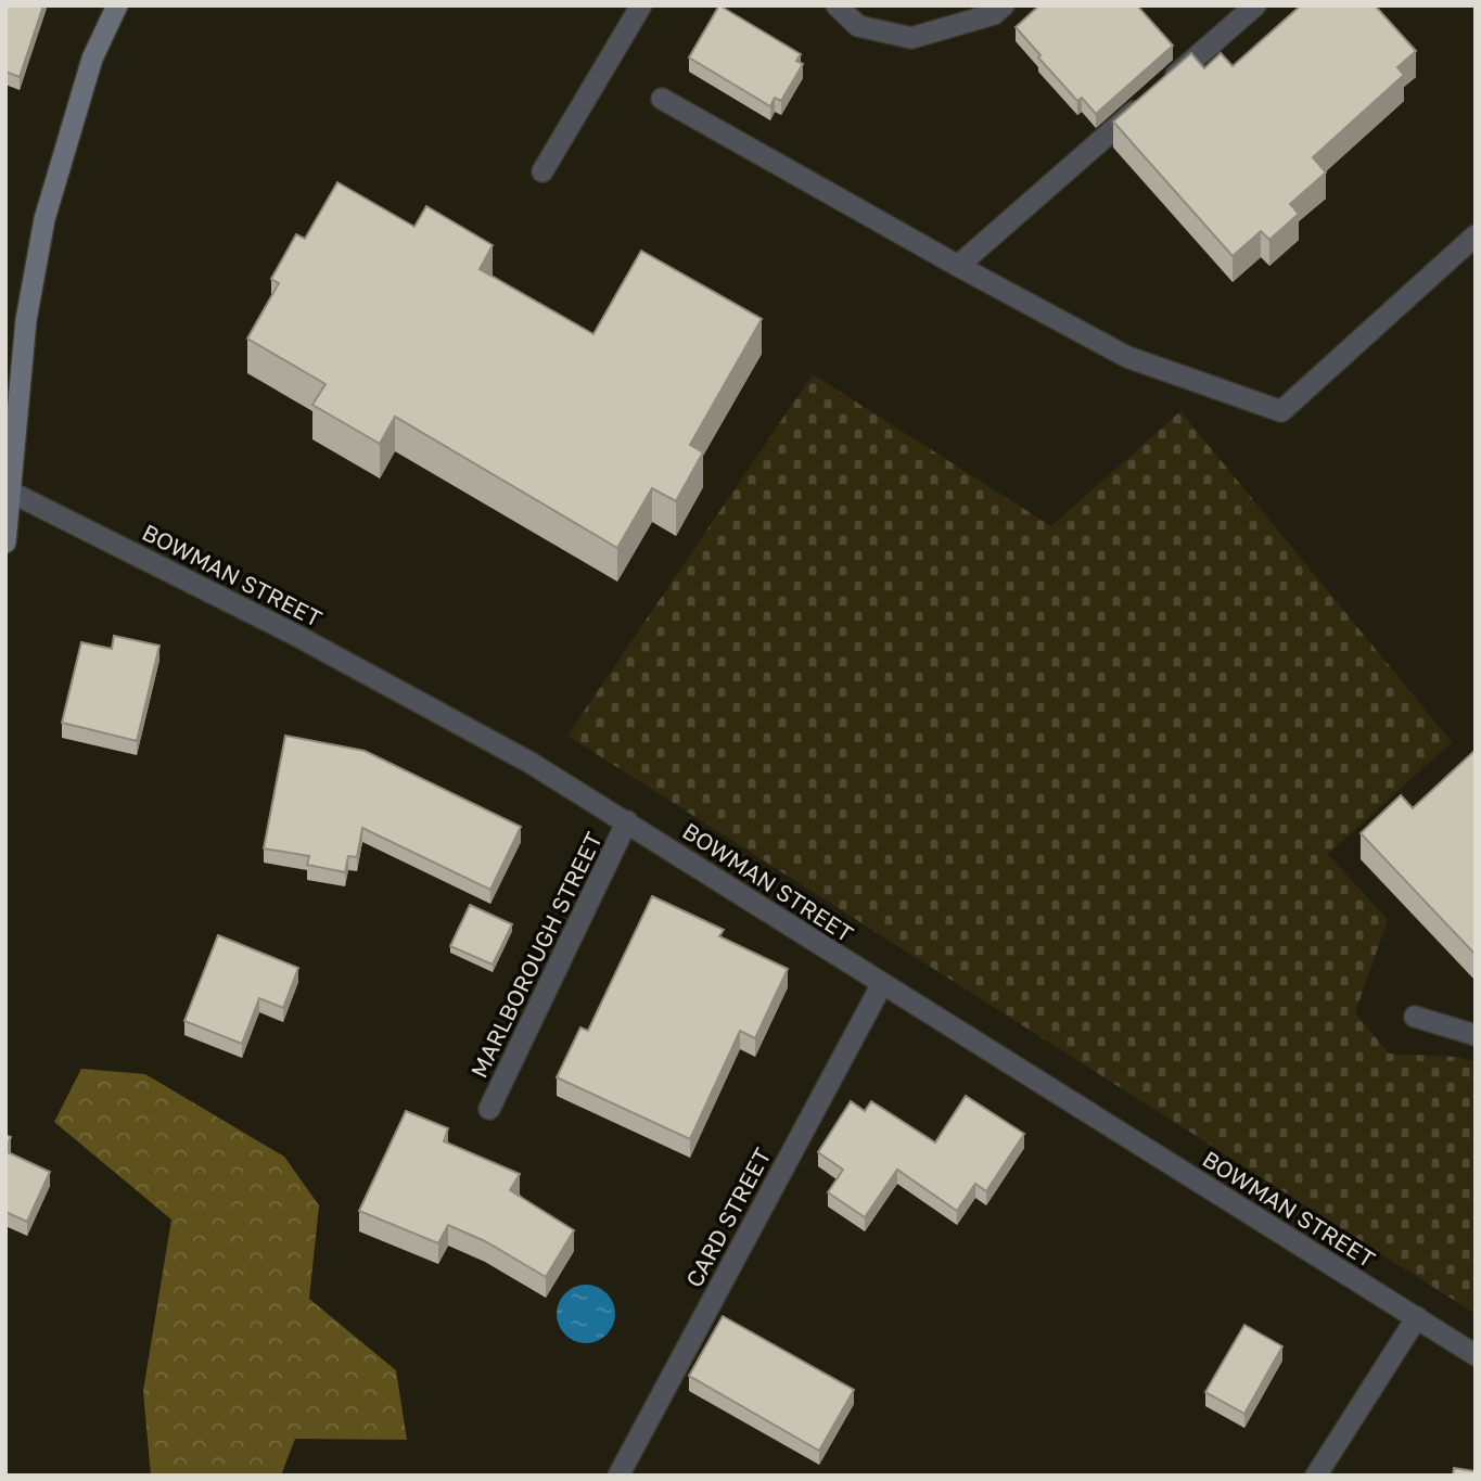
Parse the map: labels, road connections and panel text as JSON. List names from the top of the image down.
{
  "streets": {
    "street": ["BOWMAN STREET", "MARLBOROUGH STREET", "CARD STREET"]
  },
  "crossings": [
    ["BOWMAN STREET", "MARLBOROUGH STREET"],
    ["BOWMAN STREET", "CARD STREET"]
  ]
}
